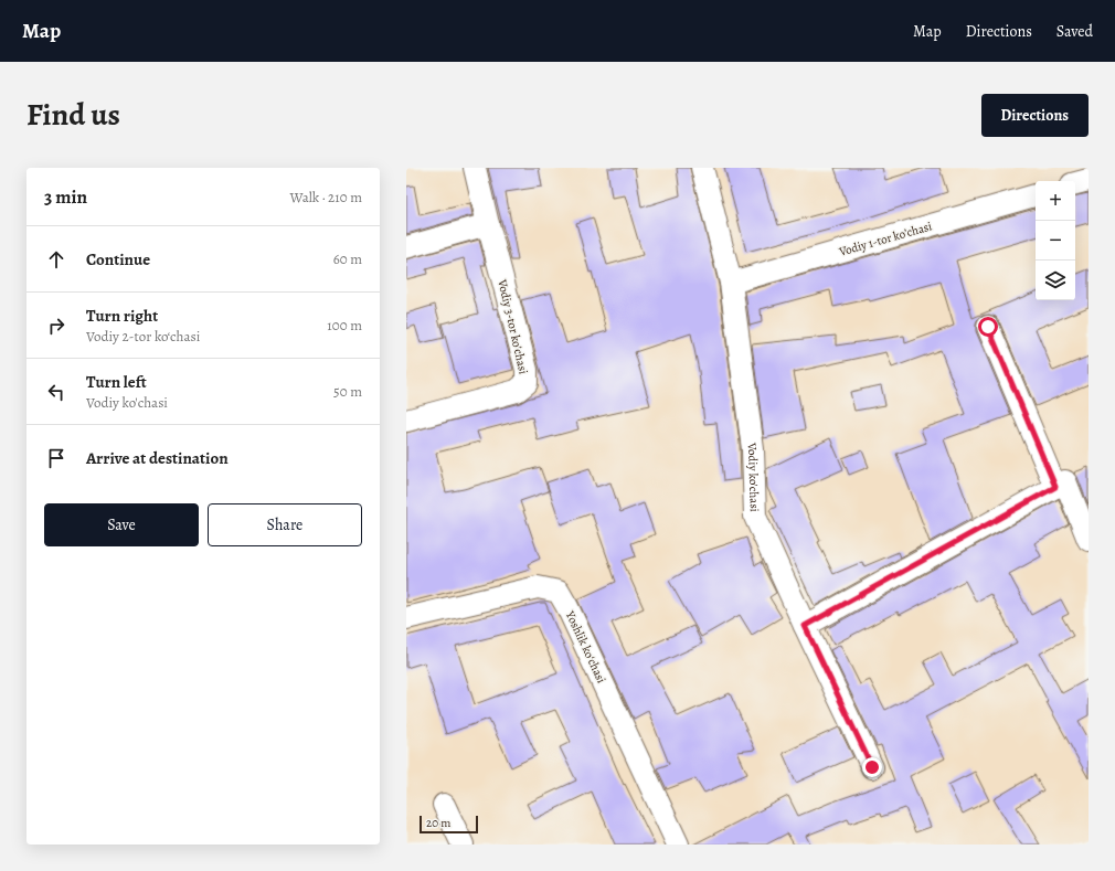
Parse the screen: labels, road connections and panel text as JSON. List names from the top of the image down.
{
  "streets": {
    "street": [
      "Vodiy 1-tor koʼchasi",
      "Vodiy 3-tor koʼchasi",
      "Vodiy ko'chasi",
      "Yoshlik koʻchasi"
    ]
  },
  "crossings": [
    ["Vodiy 1-tor koʼchasi", "Vodiy ko'chasi"]
  ],
  "scale_bar": "20 m",
  "page": {
    "header": "Map",
    "nav": ["Map", "Directions", "Saved"],
    "title": "Find us",
    "buttons": [
      "Directions",
      ["Save", "Share"]
    ],
    "heading": ["3 min", "Walk · 210 m"],
    "map_buttons": ["+", "−"],
    "list": [
      ["Continue", "60 m"],
      ["Turn right", "Vodiy 2-tor ko‘chasi", "100 m"],
      ["Turn left", "Vodiy ko'chasi", "50 m"],
      "Arrive at destination"
    ],
    "scale": "20 m"
  }
}
